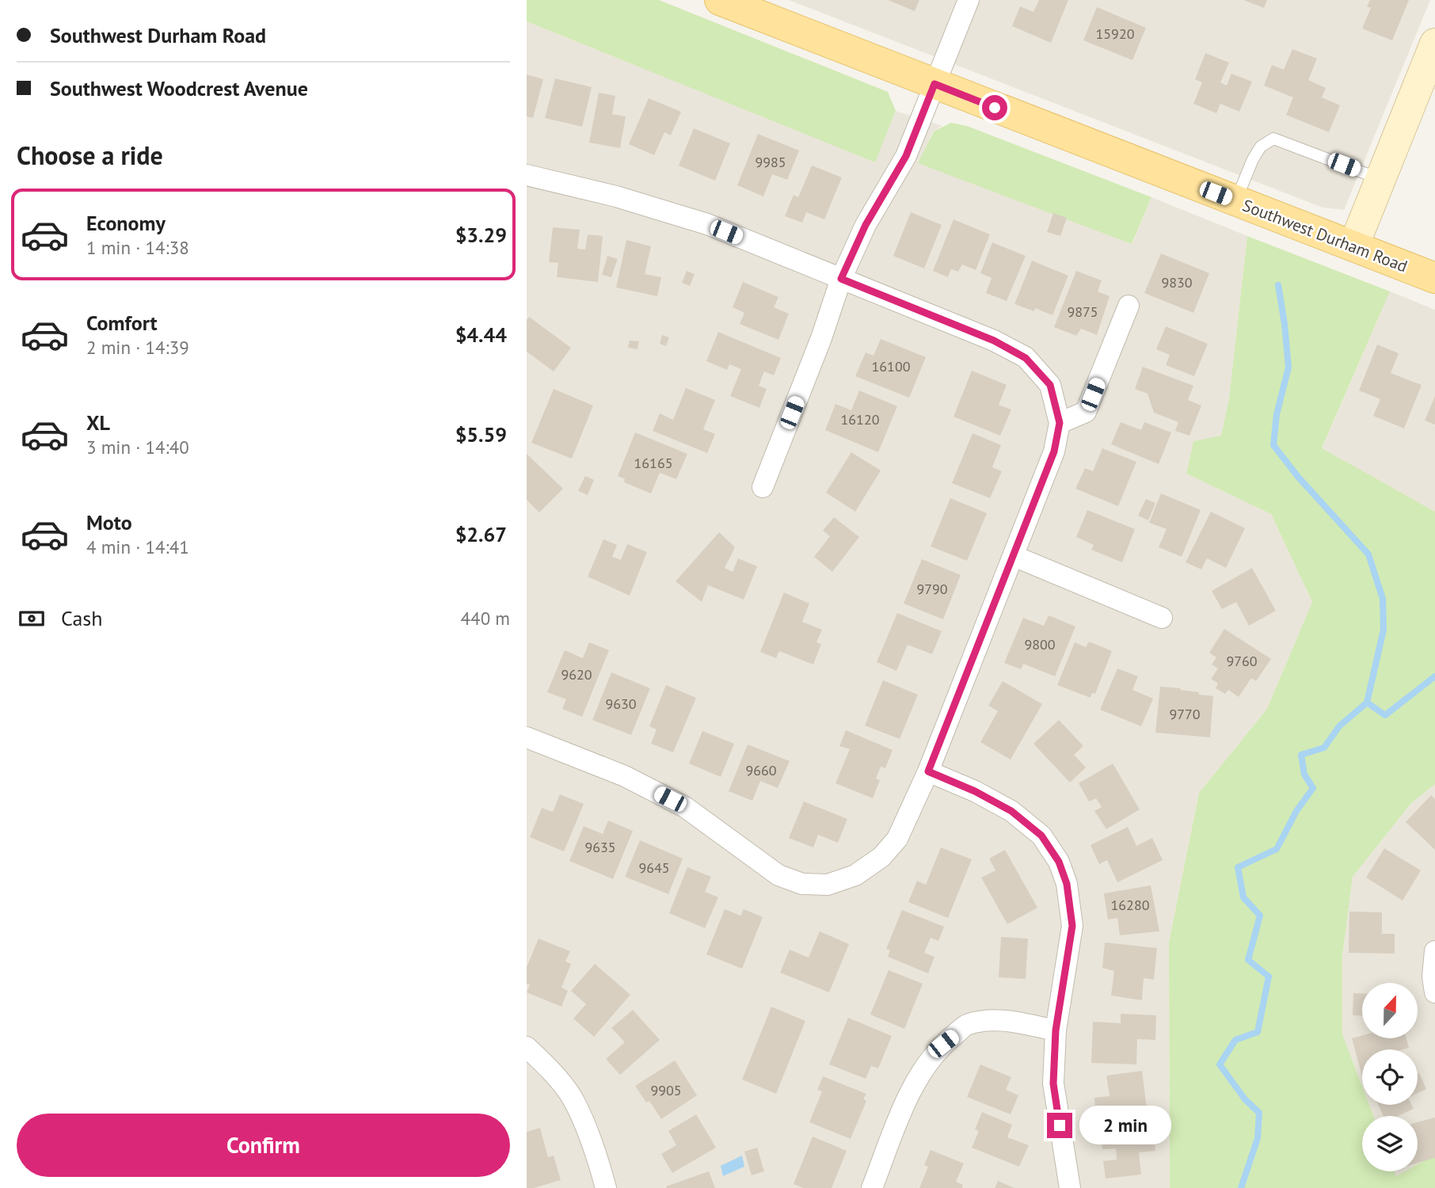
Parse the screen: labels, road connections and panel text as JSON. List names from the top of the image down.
{
  "streets": {
    "main road": ["Southwest Durham Road"]
  },
  "house_numbers": [
    "15920",
    "9985",
    "9830",
    "9875",
    "16100",
    "16120",
    "16165",
    "9790",
    "9800",
    "9760",
    "9620",
    "9630",
    "9770",
    "9660",
    "9635",
    "9645",
    "16280",
    "9905"
  ],
  "north": "top",
  "page": {
    "banner": ["Southwest Durham Road", "Southwest Woodcrest Avenue"],
    "heading": "Choose a ride",
    "list": [
      {
        "name": "Economy",
        "note": "1 min · 14:38",
        "value": "$3.29"
      },
      {
        "name": "Comfort",
        "note": "2 min · 14:39",
        "value": "$4.44"
      },
      {
        "name": "XL",
        "note": "3 min · 14:40",
        "value": "$5.59"
      },
      {
        "name": "Moto",
        "note": "4 min · 14:41",
        "value": "$2.67"
      }
    ],
    "pay": ["Cash", "440 m"],
    "buttons": "Confirm",
    "bubble": "2 min"
  }
}
